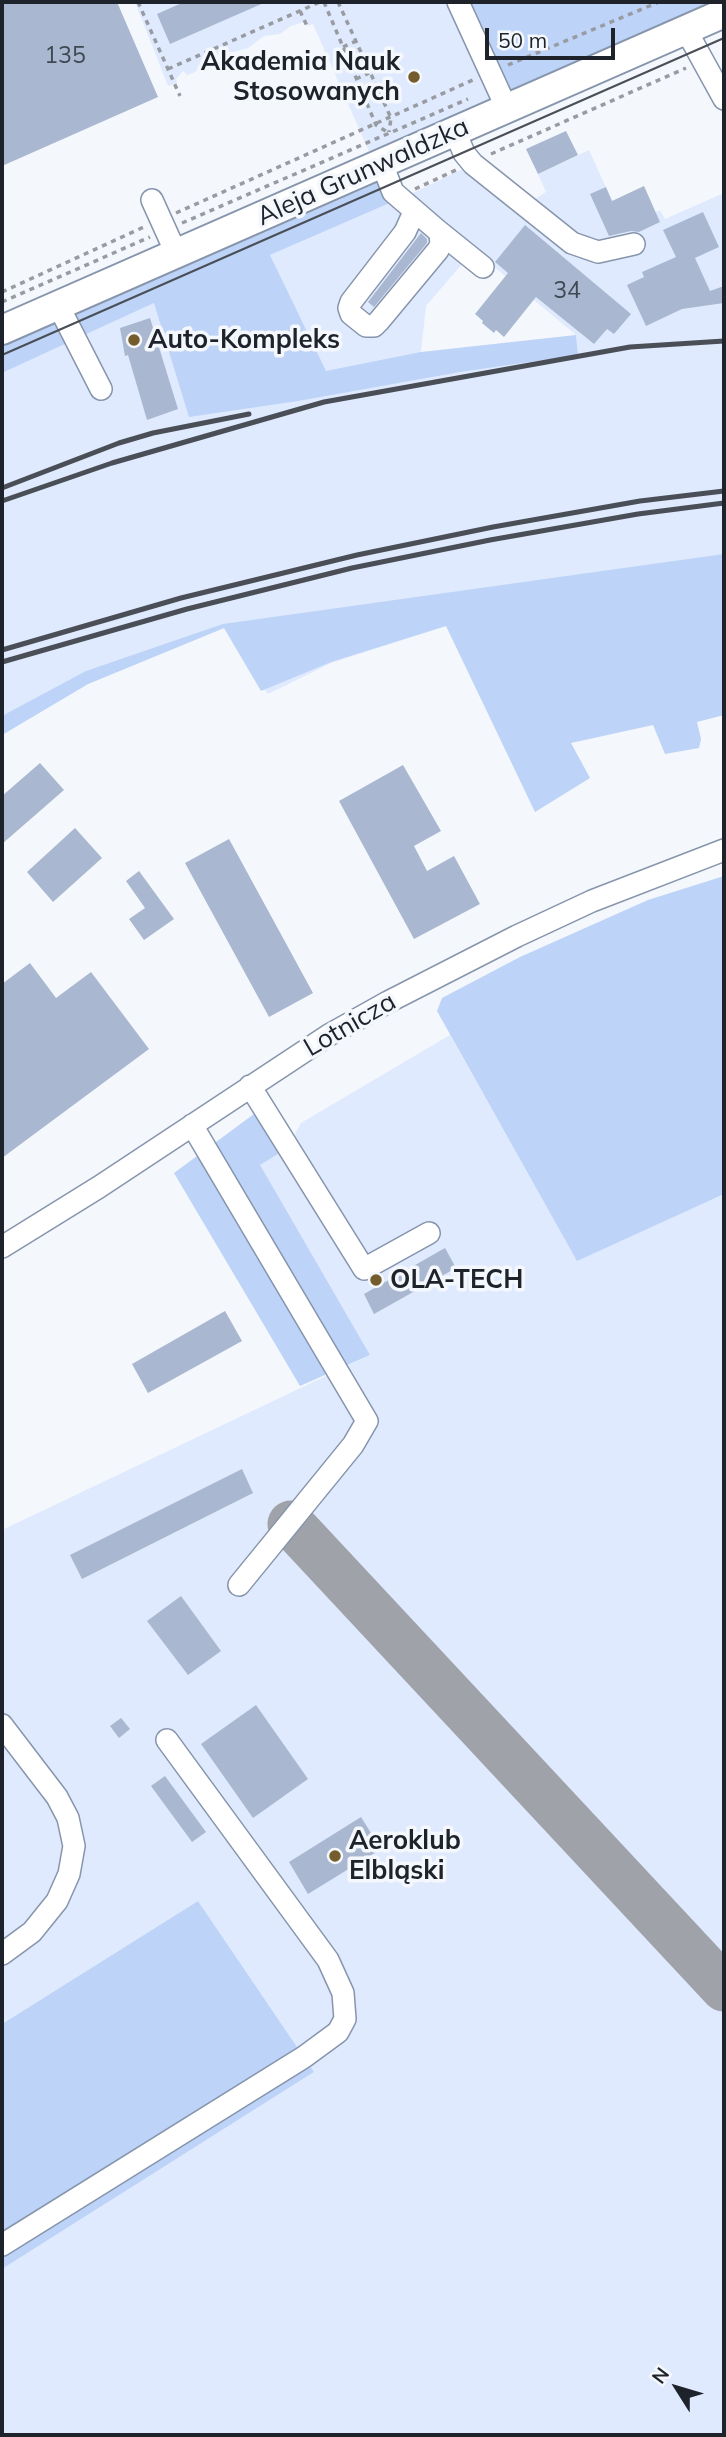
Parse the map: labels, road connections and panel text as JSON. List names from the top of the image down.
{
  "streets": {
    "main road": ["Aleja Grunwaldzka"],
    "street": ["Lotnicza"]
  },
  "places": [
    "Akademia Nauk Stosowanych",
    "Auto-Kompleks",
    "OLA-TECH",
    "Aeroklub Elbląski"
  ],
  "house_numbers": ["135", "34"],
  "scale_bar": "50 m",
  "north": "top left"
}
